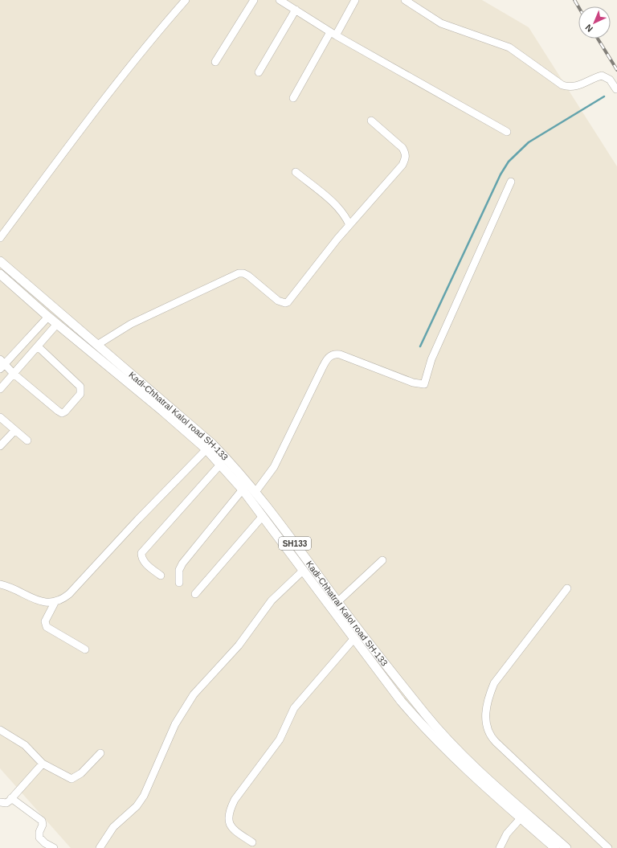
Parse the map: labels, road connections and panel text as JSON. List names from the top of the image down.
{
  "streets": {
    "main road": ["Kadi-Chhatral Kalol road SH-133", "SH133"]
  },
  "north": "bottom left"
}
